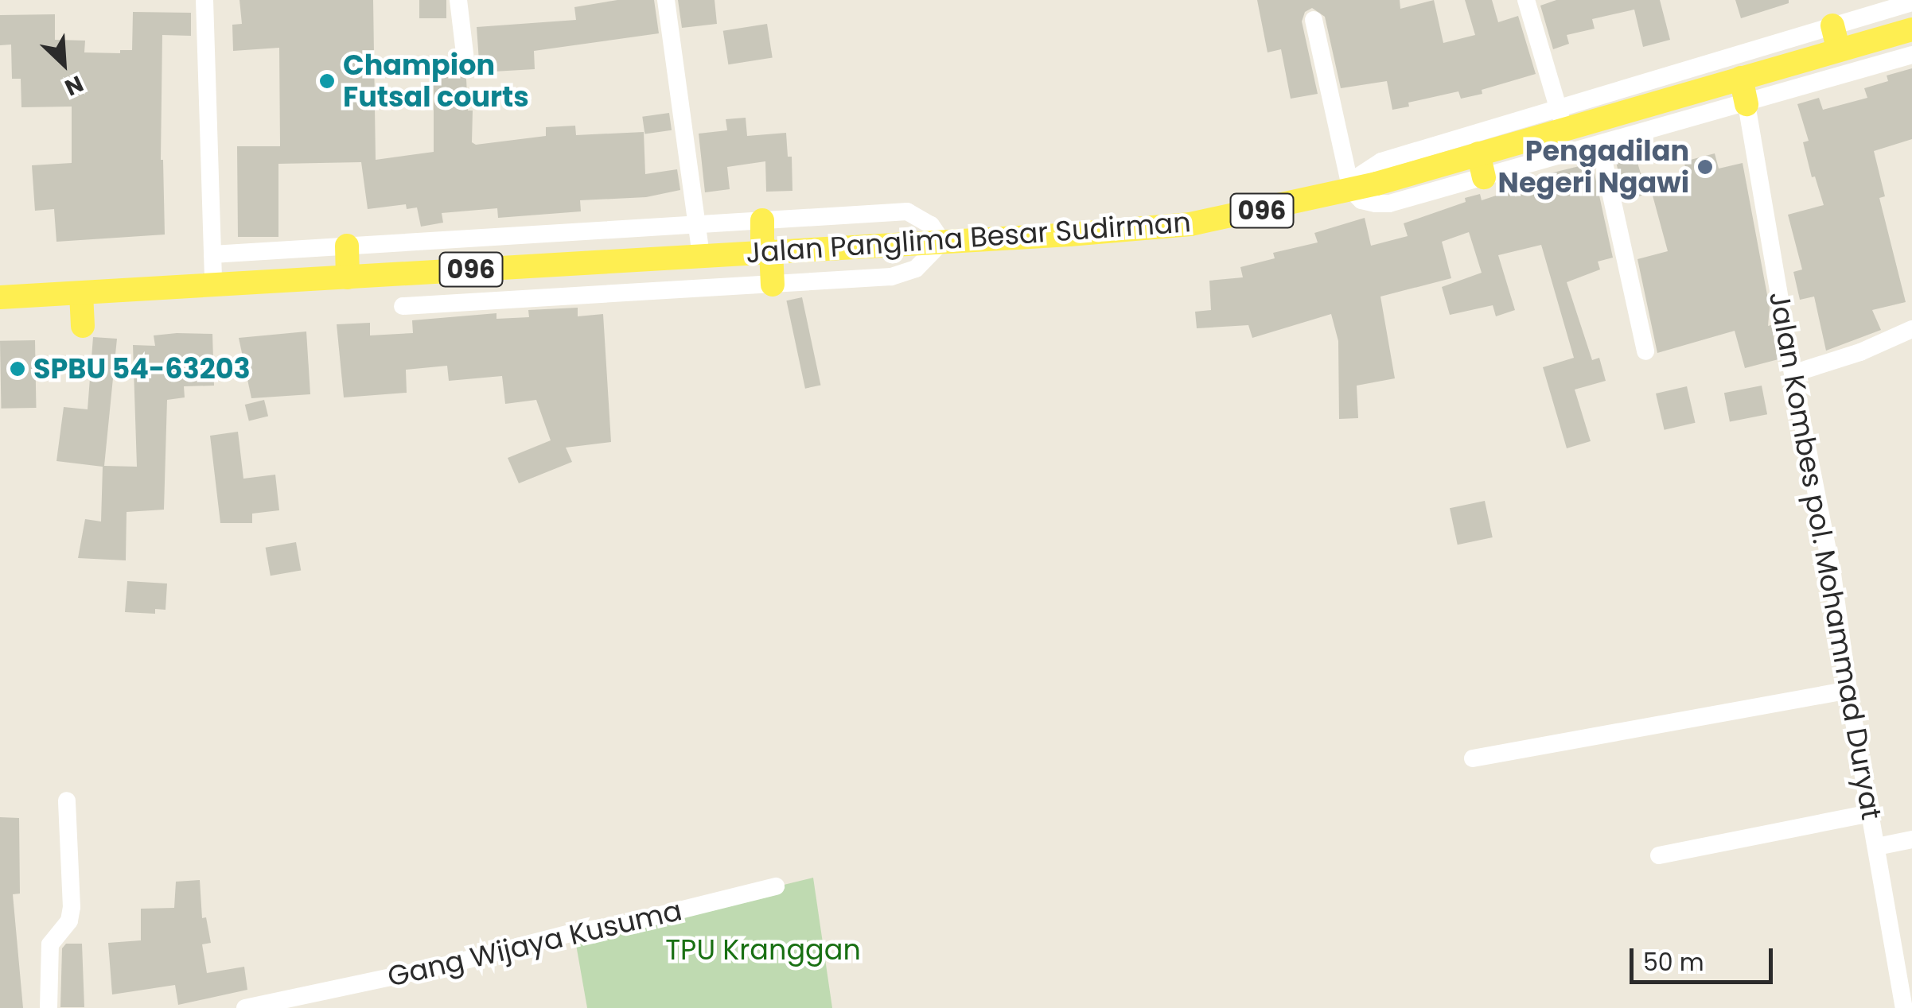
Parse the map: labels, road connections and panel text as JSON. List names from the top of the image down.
{
  "streets": {
    "main road": ["096", "Jalan Panglima Besar Sudirman"],
    "street": ["Jalan Kombes pol. Mohammad Duryat", "Gang Wijaya Kusuma"]
  },
  "parks": ["TPU Kranggan"],
  "places": ["Champion Futsal courts", "Pengadilan Negeri Ngawi", "SPBU 54-63203"],
  "scale_bar": "50 m",
  "north": "bottom right"
}
